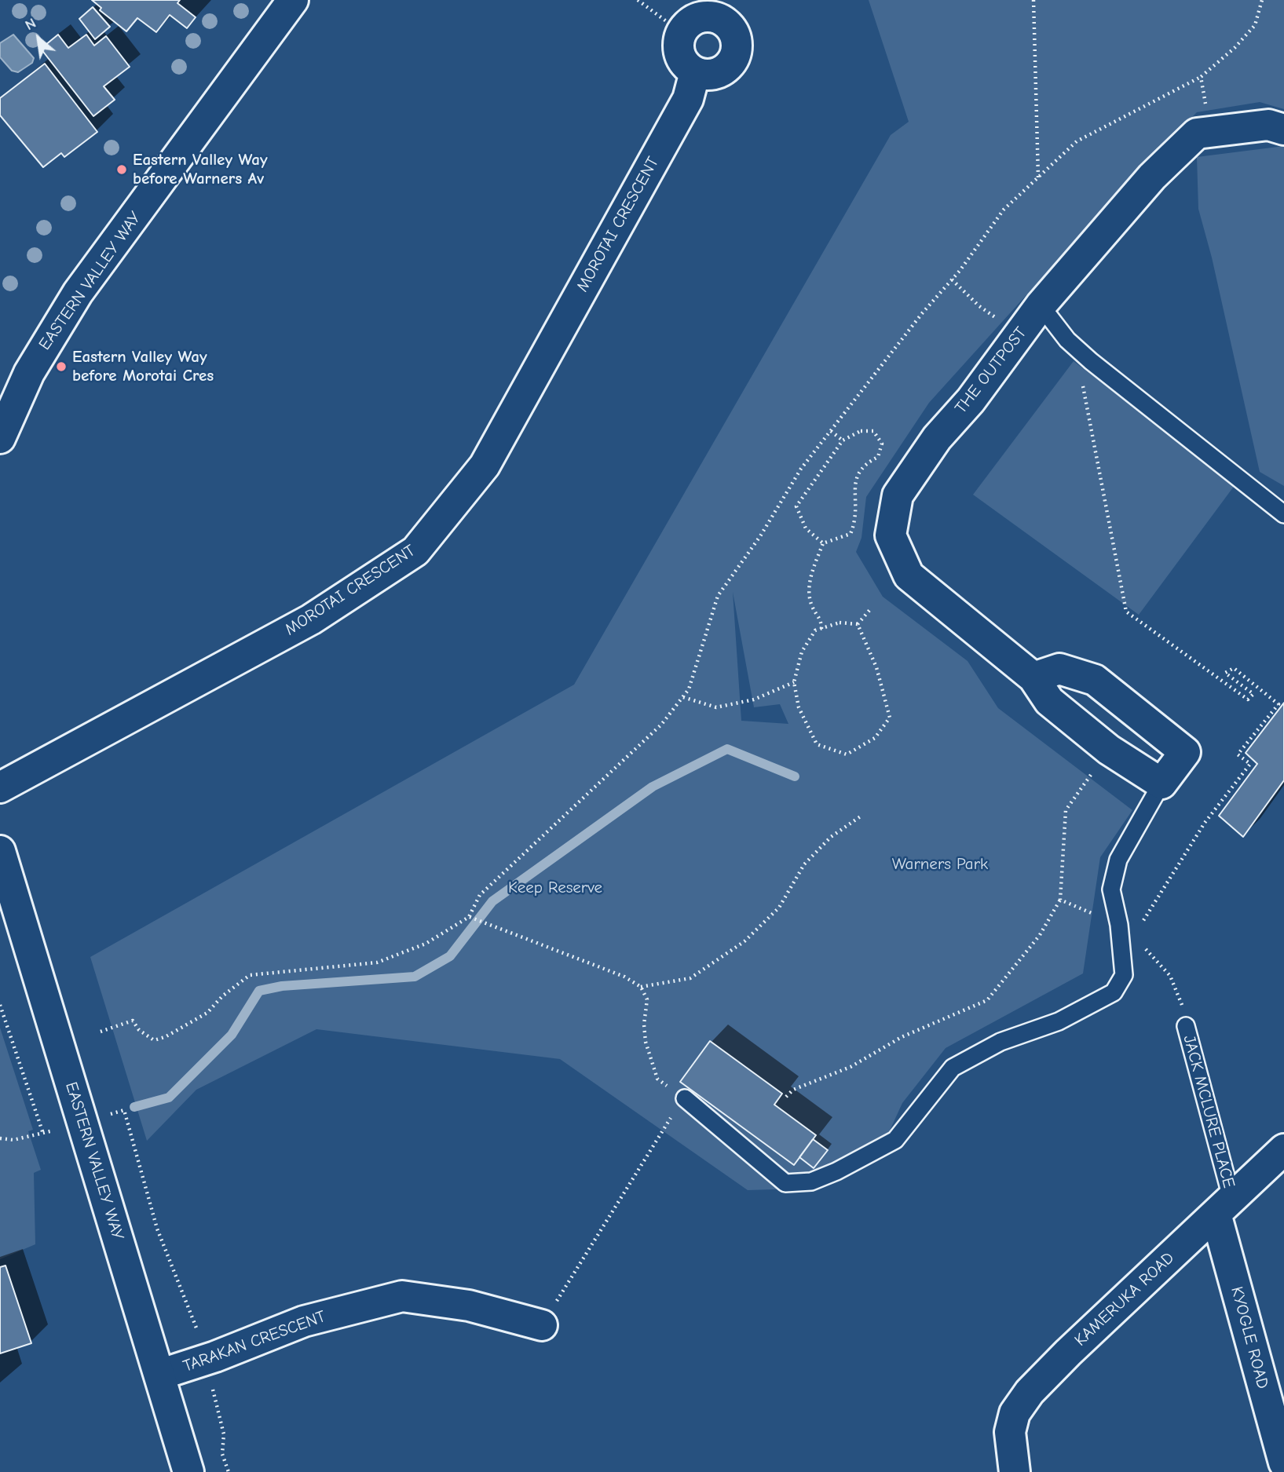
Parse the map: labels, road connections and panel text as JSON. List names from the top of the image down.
{
  "streets": {
    "street": [
      "MOROTAI CRESCENT",
      "EASTERN VALLEY WAY",
      "THE OUTPOST",
      "KAMERUKA ROAD",
      "KYOGLE ROAD",
      "TARAKAN CRESCENT"
    ],
    "lane": ["JACK MCLURE PLACE"]
  },
  "crossings": [
    ["EASTERN VALLEY WAY", "TARAKAN CRESCENT"],
    ["JACK MCLURE PLACE", "KAMERUKA ROAD"],
    ["JACK MCLURE PLACE", "KYOGLE ROAD"],
    ["KAMERUKA ROAD", "KYOGLE ROAD"]
  ],
  "parks": ["Warners Park", "Keep Reserve"],
  "places": ["Eastern Valley Way before Warners Av", "Eastern Valley Way before Morotai Cres"],
  "north": "top left"
}
